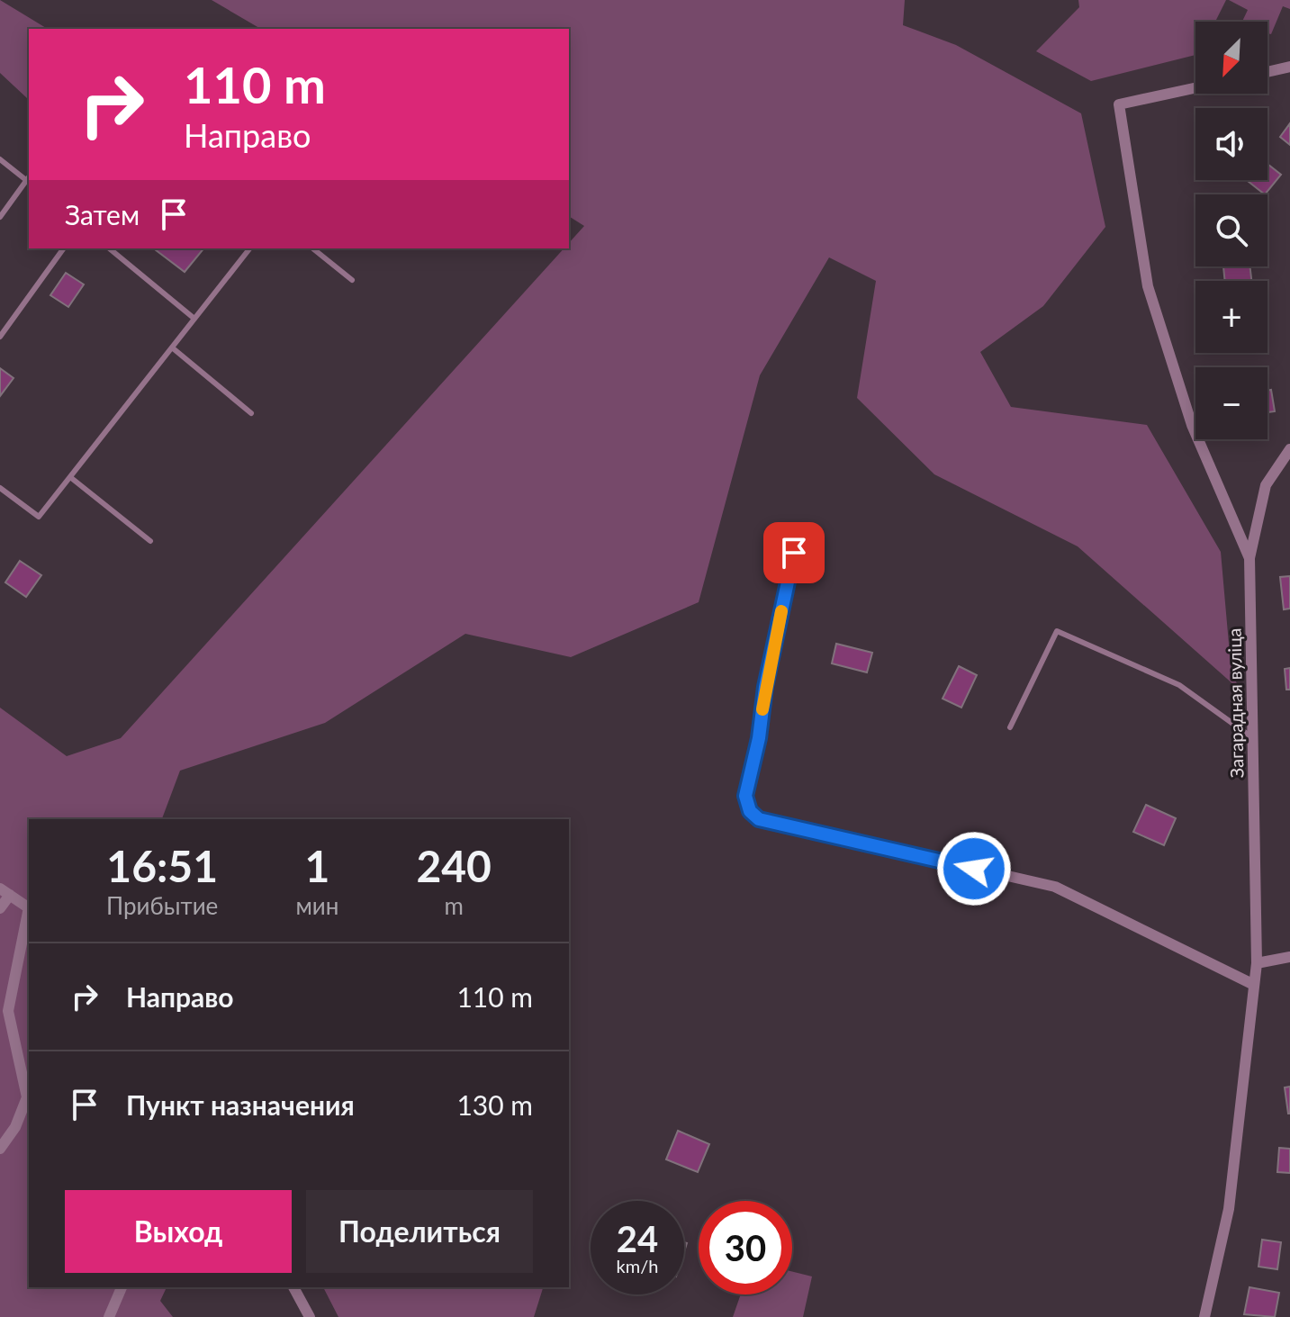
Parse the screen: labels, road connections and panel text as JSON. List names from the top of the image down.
{
  "streets": {
    "street": ["Загарадная вуліца"]
  },
  "north": "bottom left",
  "page": {
    "map_buttons": ["+", "−"],
    "turn": ["110 m", "Направо"],
    "then": "Затем",
    "eta": [
      "16:51",
      "Прибытие",
      "1",
      "мин",
      "240",
      "m"
    ],
    "list": [
      {
        "name": "Направо",
        "value": "110 m"
      },
      {
        "name": "Пункт назначения",
        "value": "130 m"
      }
    ],
    "buttons": ["Выход", "Поделиться"],
    "speed": "24 km/h",
    "limit": "30"
  }
}
